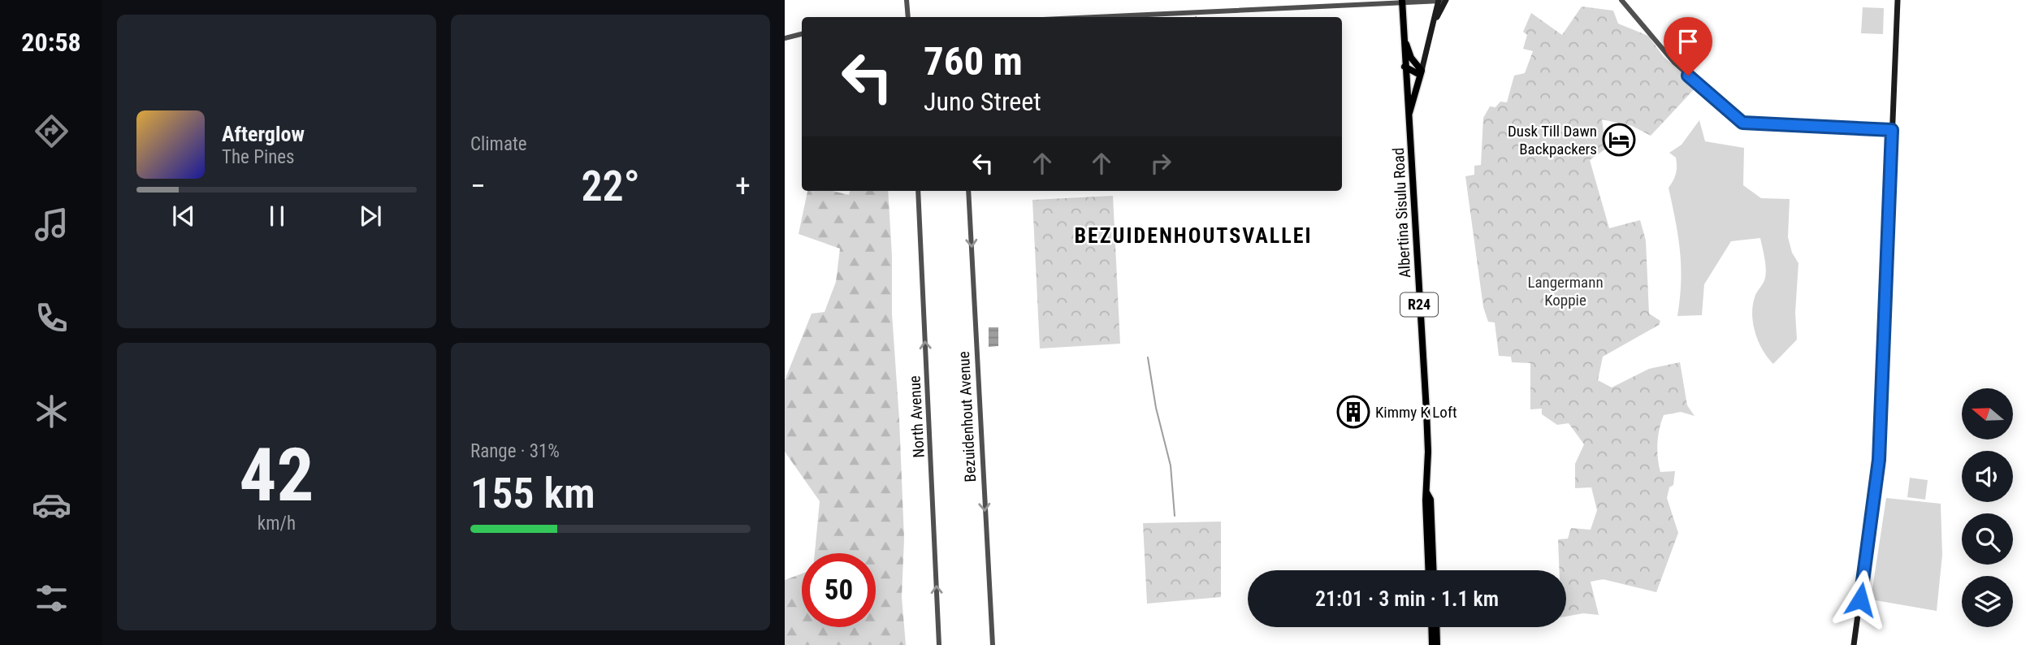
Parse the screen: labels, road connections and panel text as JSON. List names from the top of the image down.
{
  "streets": {
    "main road": ["Albertina Sisulu Road", "R24"],
    "street": ["North Avenue", "Bezuidenhout Avenue"]
  },
  "crossings": [
    ["Albertina Sisulu Road", "R24"]
  ],
  "one_way": ["North Avenue", "Bezuidenhout Avenue"],
  "districts": ["BEZUIDENHOUTSVALLEI"],
  "parks": ["Langermann Koppie"],
  "places": {
    "hotel": ["Dusk Till Dawn Backpackers"],
    "building": ["Kimmy K Loft"]
  },
  "north": "left",
  "page": {
    "tabs": "20:58",
    "tile": [
      "Climate",
      ["42", "km/h"],
      ["Range · 31%", "155 km"]
    ],
    "turn": ["760 m", "Juno Street"],
    "song": ["Afterglow", "The Pines"],
    "heat": ["−", "22°", "+"],
    "limit": "50",
    "trip": "21:01 · 3 min · 1.1 km"
  }
}
